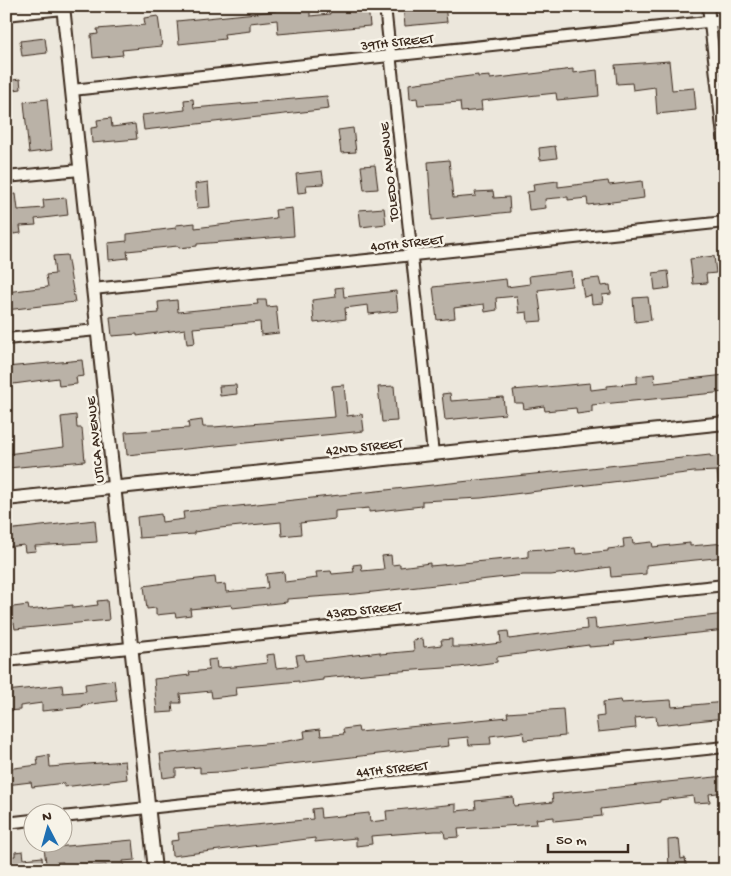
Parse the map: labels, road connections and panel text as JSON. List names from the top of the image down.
{
  "streets": {
    "street": [
      "39TH STREET",
      "TOLEDO AVENUE",
      "40TH STREET",
      "UTICA AVENUE",
      "42ND STREET",
      "43RD STREET",
      "44TH STREET"
    ]
  },
  "crossings": [
    ["39TH STREET", "TOLEDO AVENUE"],
    ["39TH STREET", "UTICA AVENUE"],
    ["TOLEDO AVENUE", "40TH STREET"],
    ["TOLEDO AVENUE", "42ND STREET"],
    ["40TH STREET", "UTICA AVENUE"],
    ["UTICA AVENUE", "42ND STREET"],
    ["UTICA AVENUE", "43RD STREET"],
    ["UTICA AVENUE", "44TH STREET"]
  ],
  "scale_bar": "50 m",
  "north": "top"
}
